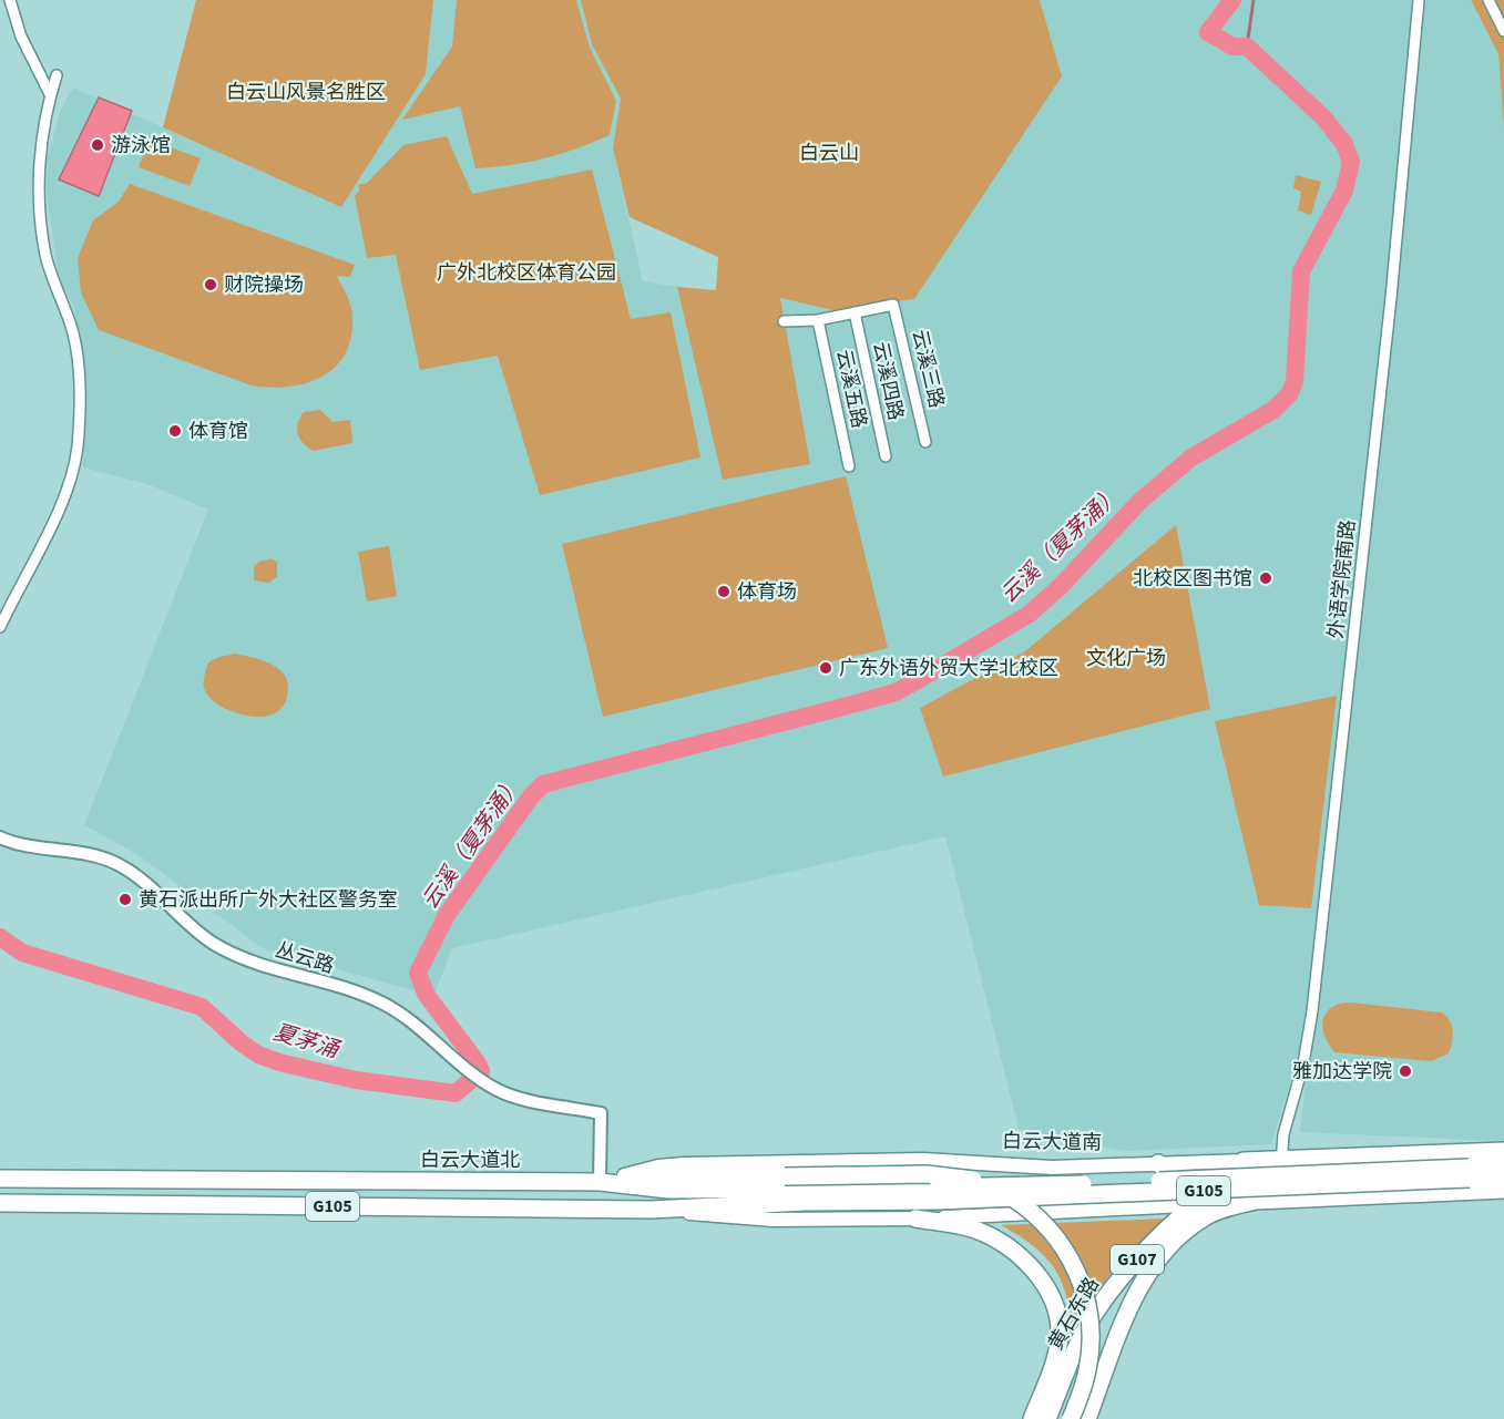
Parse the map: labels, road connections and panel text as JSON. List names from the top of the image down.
{
  "streets": {
    "highway": [
      "白云大道南",
      "白云大道北",
      "G105",
      "G107",
      "黄石东路"
    ],
    "street": [
      "云溪三路",
      "云溪四路",
      "云溪五路",
      "外语学院南路",
      "丛云路"
    ]
  },
  "crossings": [
    ["云溪三路", "云溪四路"],
    ["外语学院南路", "白云大道南"],
    ["外语学院南路", "G107"],
    ["丛云路", "白云大道南"],
    ["丛云路", "白云大道北"],
    ["白云大道南", "白云大道北"],
    ["白云大道南", "黄石东路"],
    ["白云大道北", "G105"]
  ],
  "water": ["云溪（夏茅涌）", "夏茅涌"],
  "parks": [
    "白云山风景名胜区",
    "白云山",
    "广外北校区体育公园",
    "文化广场"
  ],
  "places": [
    "游泳馆",
    "财院操场",
    "体育馆",
    "北校区图书馆",
    "体育场",
    "广东外语外贸大学北校区",
    "黄石派出所广外大社区警务室",
    "雅加达学院"
  ]
}
